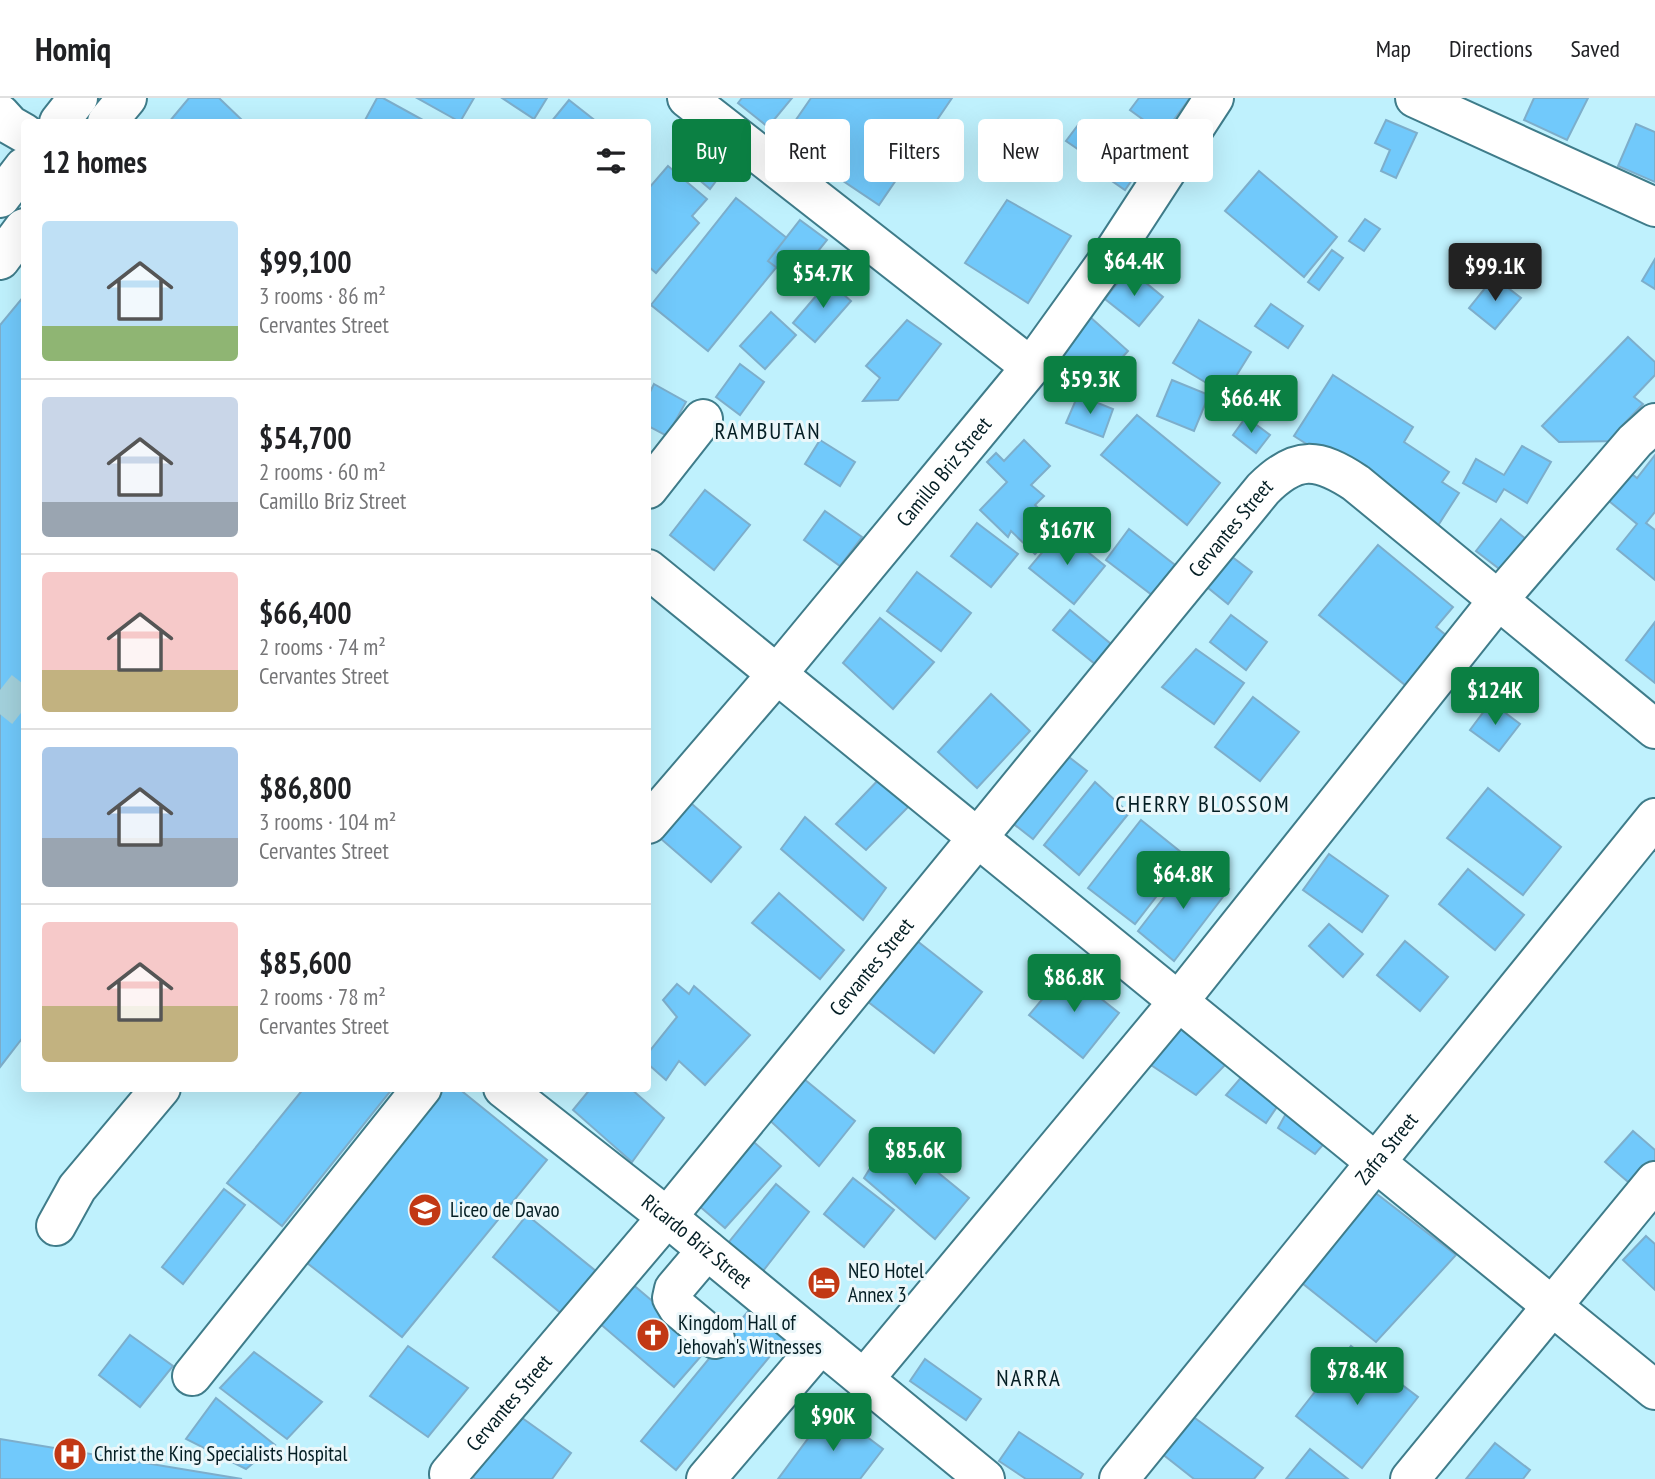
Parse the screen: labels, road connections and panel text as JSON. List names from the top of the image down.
{
  "streets": {
    "main road": [
      "Camillo Briz Street",
      "Cervantes Street",
      "Zafra Street",
      "Ricardo Briz Street"
    ]
  },
  "crossings": [
    ["Cervantes Street", "Ricardo Briz Street"]
  ],
  "districts": ["RAMBUTAN", "CHERRY BLOSSOM", "NARRA"],
  "places": {
    "school or university": ["Liceo de Davao"],
    "hotel": ["NEO Hotel Annex 3"],
    "church": ["Kingdom Hall of Jehovah's Witnesses"],
    "hospital": ["Christ the King Specialists Hospital"]
  },
  "page": {
    "header": "Homiq",
    "nav": ["Map", "Directions", "Saved"],
    "chip": [
      "Buy",
      "Rent",
      "Filters",
      "New",
      "Apartment"
    ],
    "heading": "12 homes",
    "list": [
      {
        "name": "$99,100",
        "note": "3 rooms · 86 m² · Cervantes Street"
      },
      {
        "name": "$54,700",
        "note": "2 rooms · 60 m² · Camillo Briz Street"
      },
      {
        "name": "$66,400",
        "note": "2 rooms · 74 m² · Cervantes Street"
      },
      {
        "name": "$86,800",
        "note": "3 rooms · 104 m² · Cervantes Street"
      },
      {
        "name": "$85,600",
        "note": "2 rooms · 78 m² · Cervantes Street"
      }
    ],
    "price": [
      "$64.4K",
      "$99.1K",
      "$54.7K",
      "$59.3K",
      "$66.4K",
      "$167K",
      "$124K",
      "$64.8K",
      "$86.8K",
      "$85.6K",
      "$78.4K",
      "$90K"
    ]
  }
}
